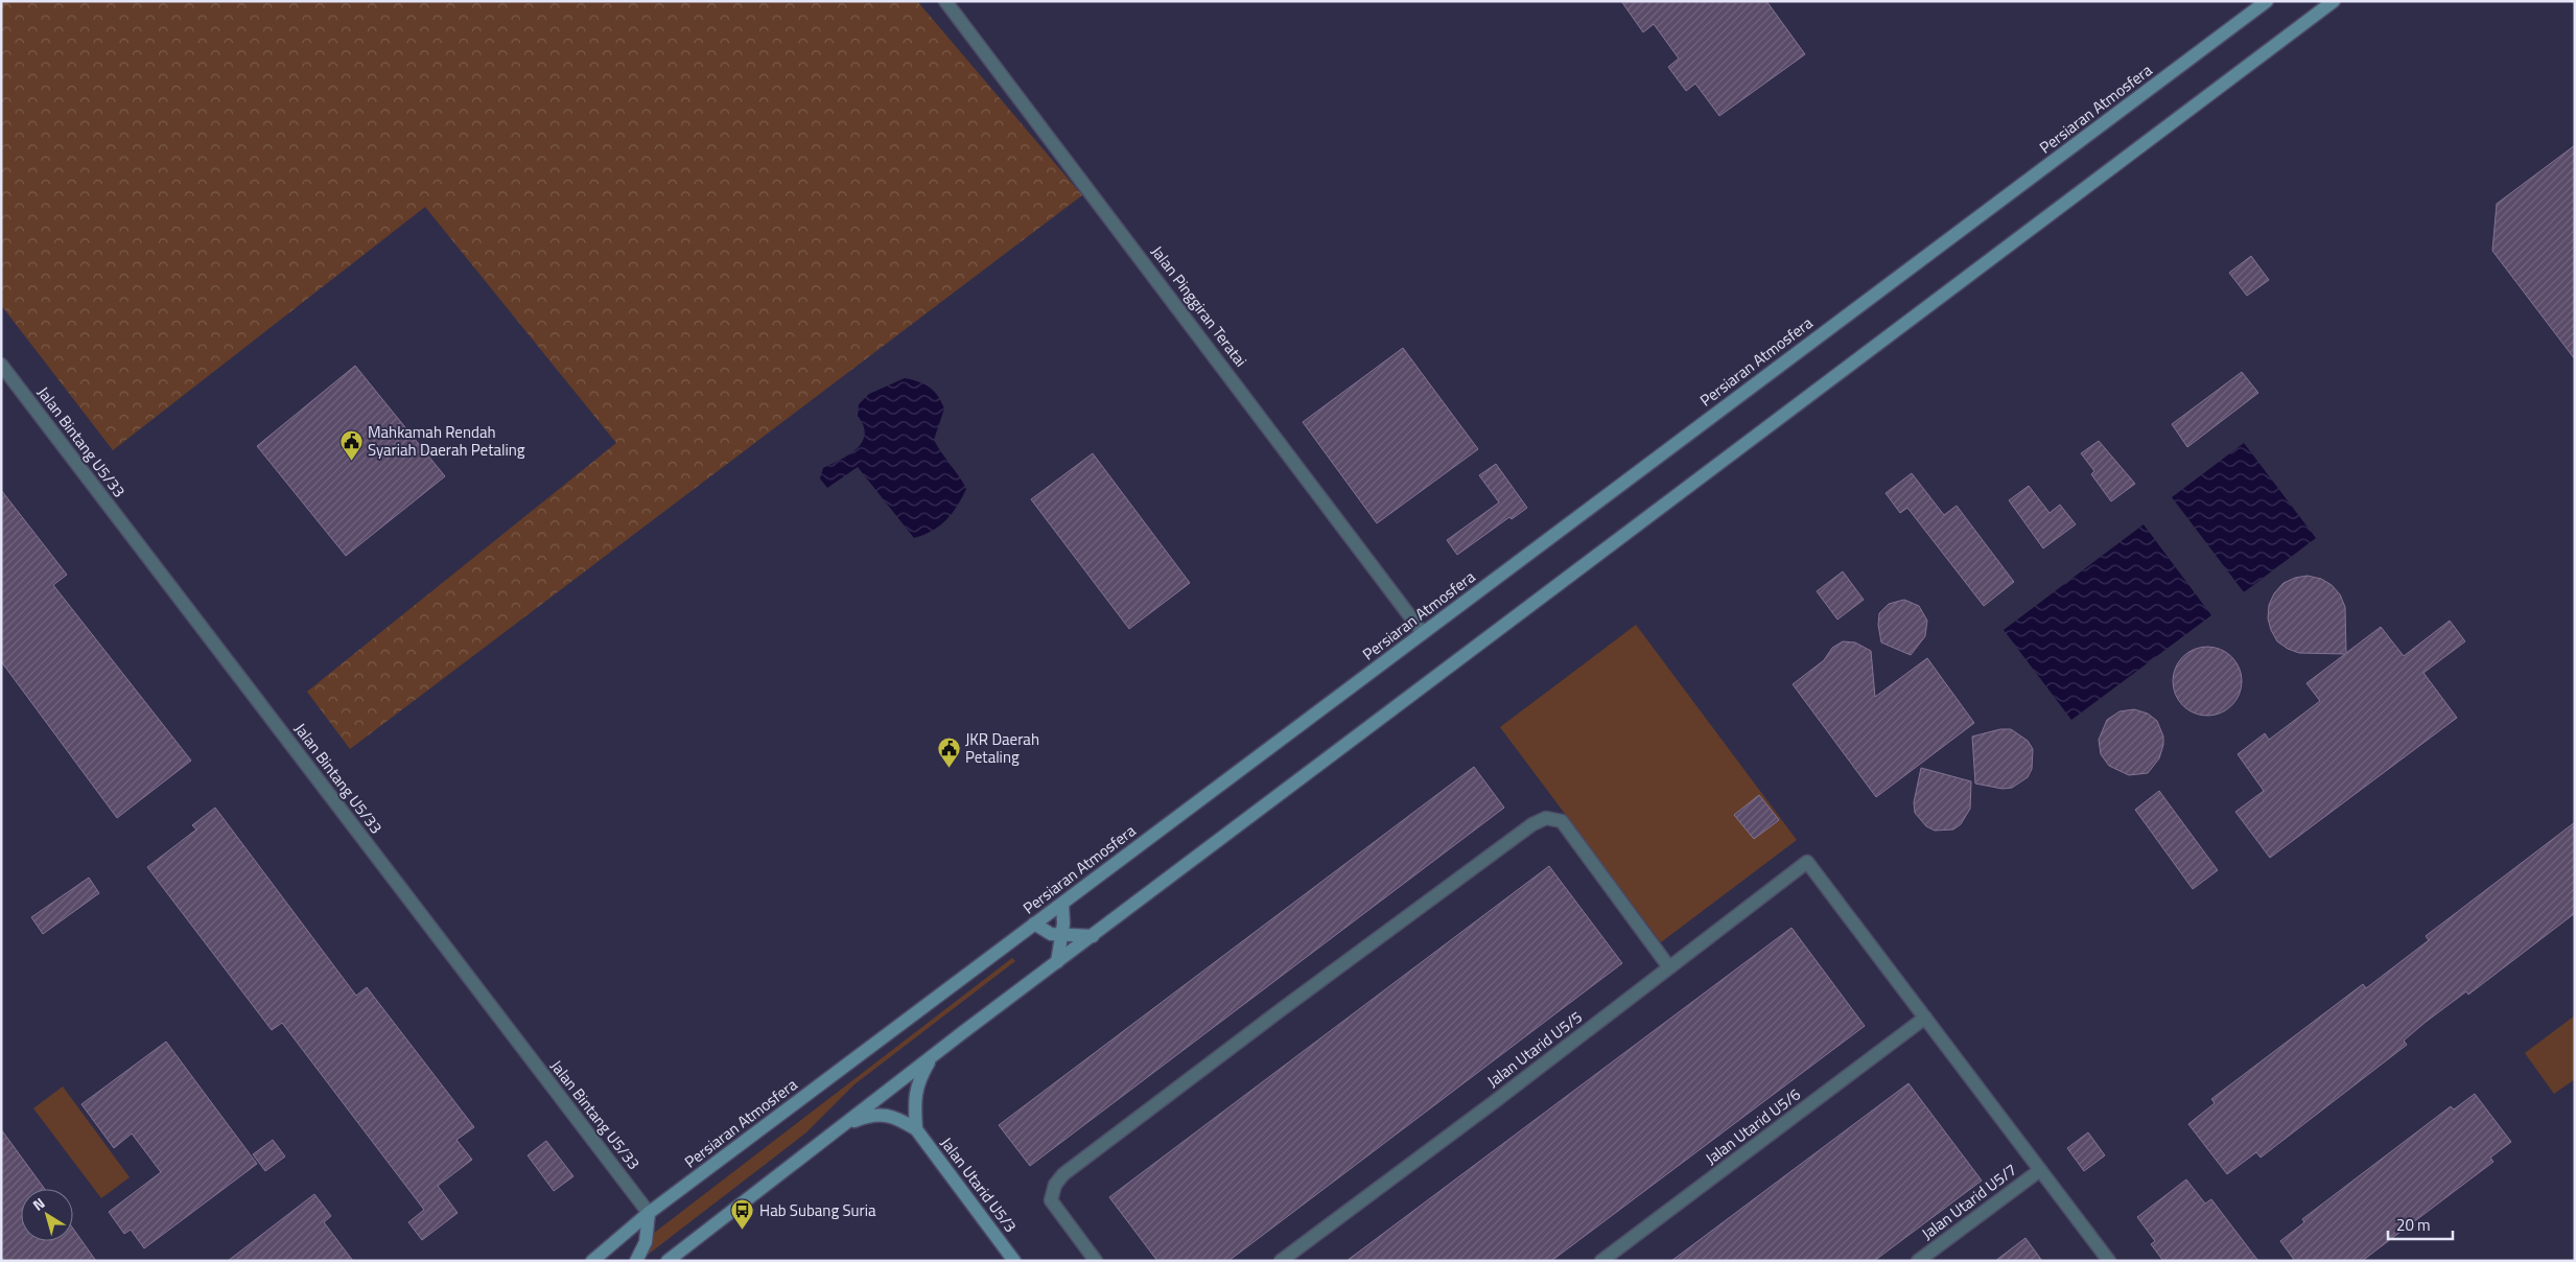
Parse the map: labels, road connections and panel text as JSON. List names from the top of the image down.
{
  "streets": {
    "street": [
      "Persiaran Atmosfera",
      "Jalan Pinggiran Teratai",
      "Jalan Bintang U5/33",
      "Jalan Utarid U5/5",
      "Jalan Utarid U5/6",
      "Jalan Utarid U5/3",
      "Jalan Utarid U5/7"
    ]
  },
  "crossings": [
    ["Persiaran Atmosfera", "Jalan Pinggiran Teratai"],
    ["Persiaran Atmosfera", "Jalan Bintang U5/33"],
    ["Jalan Utarid U5/5", "Jalan Utarid U5/6"]
  ],
  "places": {
    "public building": ["Mahkamah Rendah Syariah Daerah Petaling", "JKR Daerah Petaling"],
    "bus stop": ["Hab Subang Suria"]
  },
  "scale_bar": "20 m",
  "north": "top left"
}
